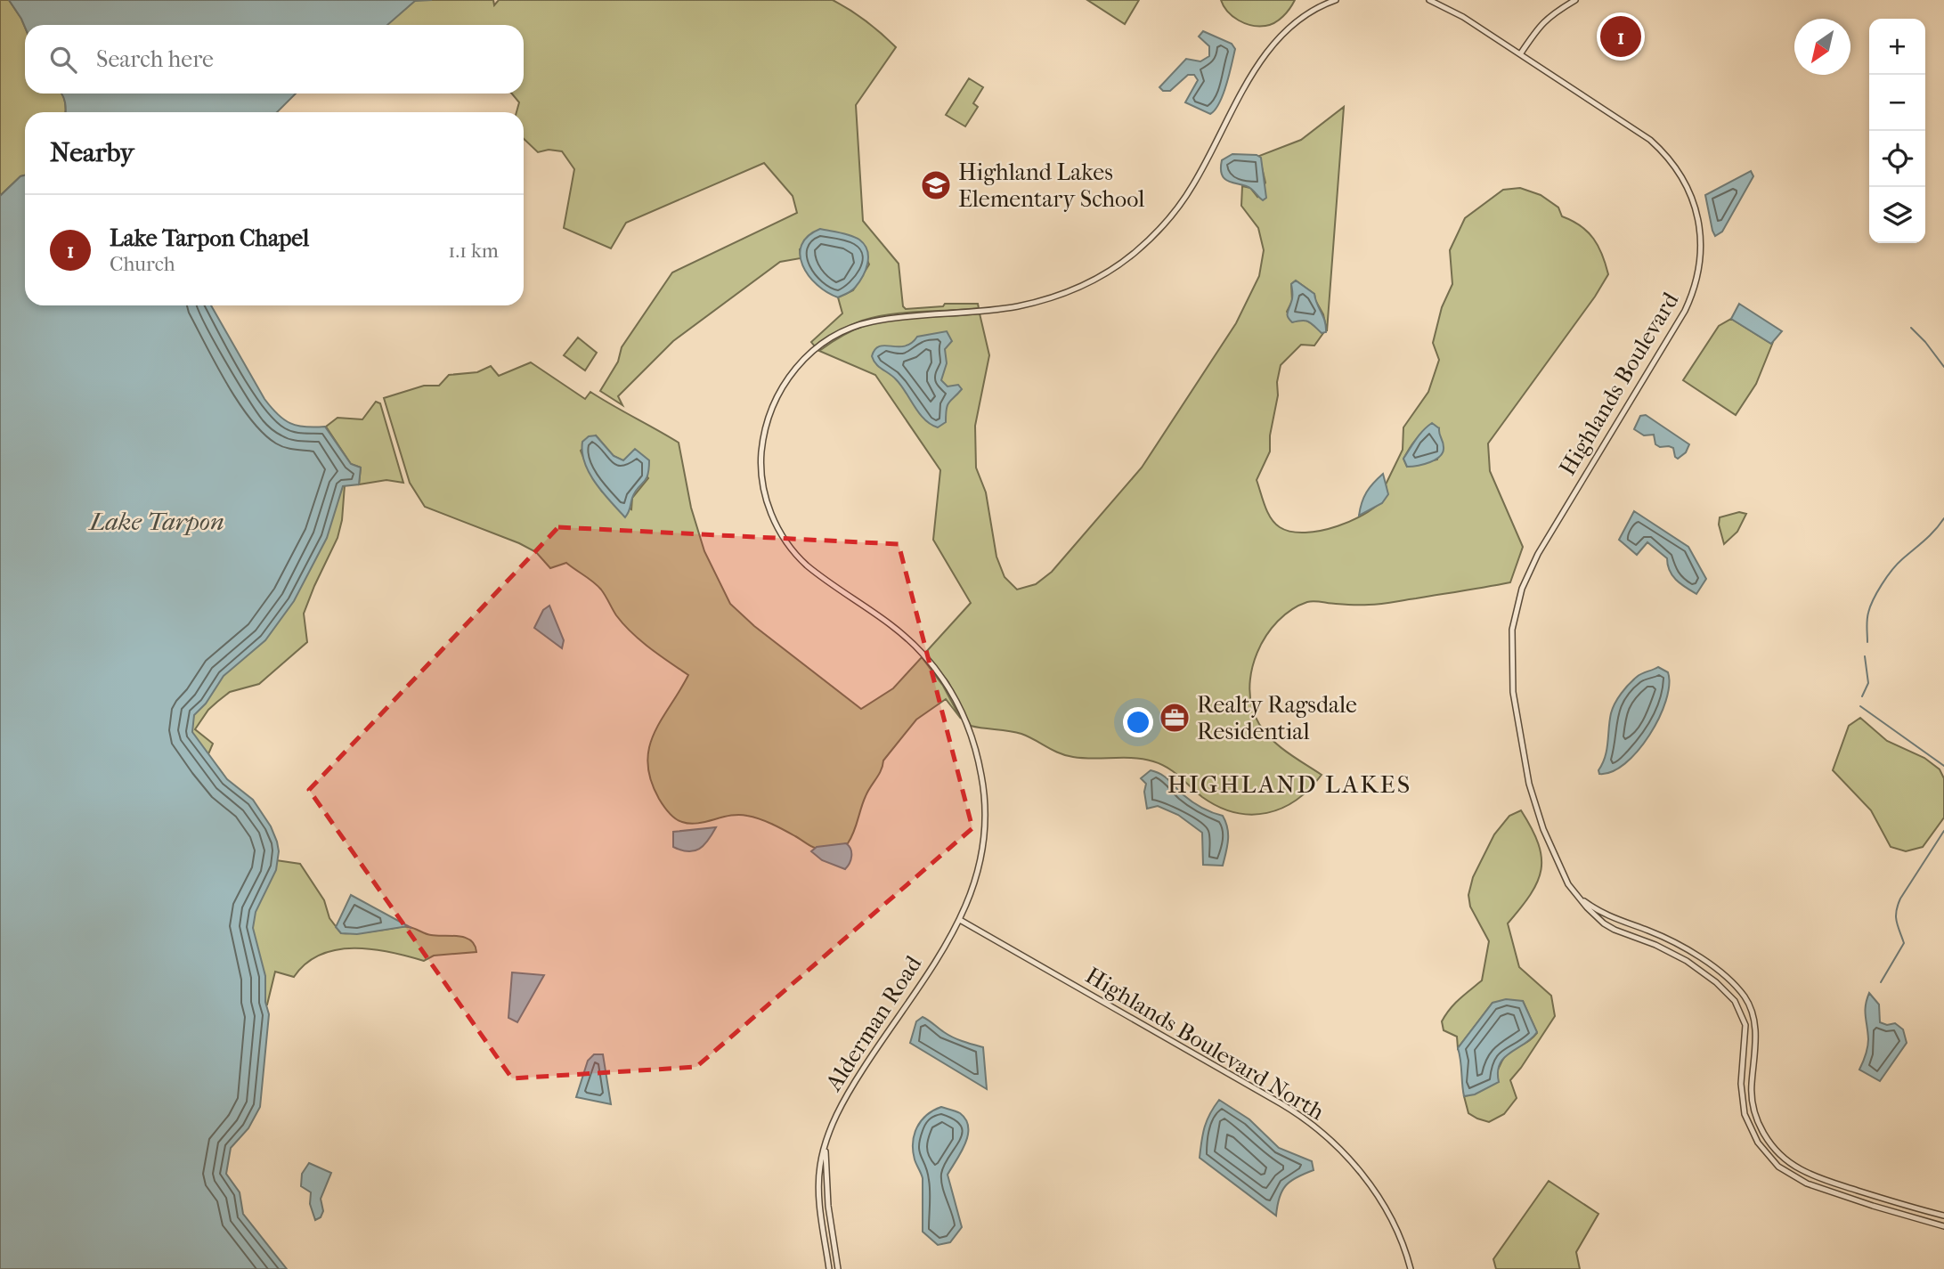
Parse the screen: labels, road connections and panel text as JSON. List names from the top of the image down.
{
  "streets": {
    "street": ["Highlands Boulevard", "Alderman Road", "Highlands Boulevard North"]
  },
  "crossings": [
    ["Alderman Road", "Highlands Boulevard North"]
  ],
  "districts": ["HIGHLAND LAKES"],
  "water": ["Lake Tarpon"],
  "places": {
    "school or university": ["Highland Lakes Elementary School"],
    "office": ["Realty Ragsdale Residential"]
  },
  "north": "bottom left",
  "page": {
    "pins": "1",
    "map_buttons": ["+", "−"],
    "search": "Search here",
    "heading": "Nearby",
    "list": [
      {
        "mark": "1",
        "name": "Lake Tarpon Chapel",
        "note": "Church",
        "value": "1.1 km"
      }
    ]
  }
}
